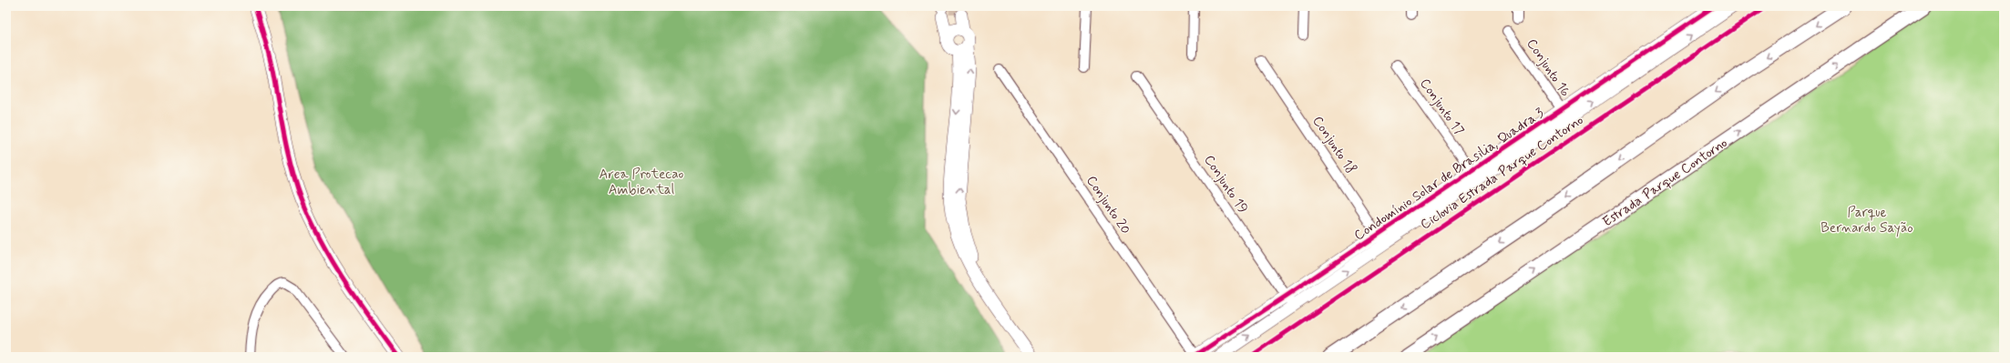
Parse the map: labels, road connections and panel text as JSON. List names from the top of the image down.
{
  "streets": {
    "main road": ["Estrada Parque Contorno"],
    "street": [
      "Conjunto 16",
      "Conjunto 17",
      "Conjunto 18",
      "Condomínio Solar de Brasilia, Quadra 3",
      "Conjunto 19",
      "Conjunto 20"
    ],
    "cycle path": ["Ciclovia Estrada Parque Contorno"]
  },
  "crossings": [
    ["Conjunto 16", "Condomínio Solar de Brasilia, Quadra 3"],
    ["Conjunto 17", "Condomínio Solar de Brasilia, Quadra 3"],
    ["Conjunto 18", "Condomínio Solar de Brasilia, Quadra 3"],
    ["Condomínio Solar de Brasilia, Quadra 3", "Conjunto 19"],
    ["Condomínio Solar de Brasilia, Quadra 3", "Conjunto 20"]
  ],
  "parks": ["Area Protecao Ambiental", "Parque Bernardo Sayão"]
}
